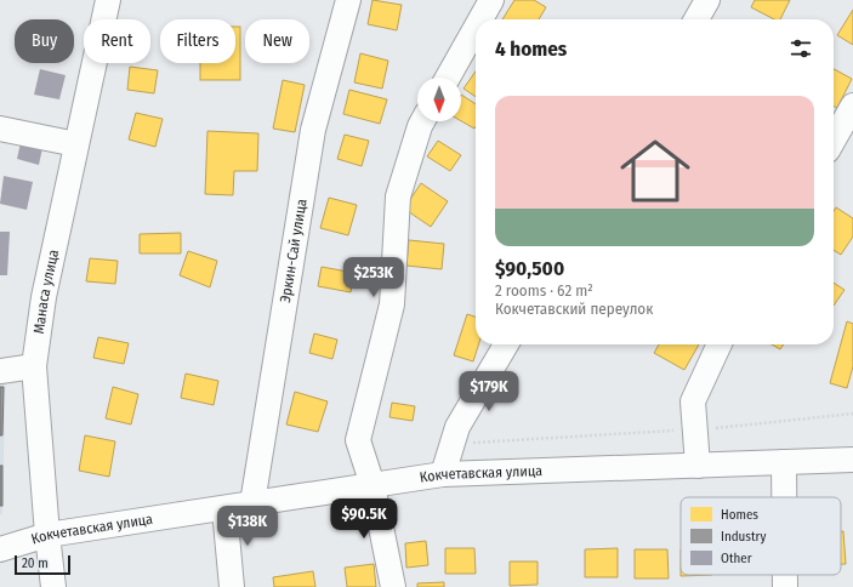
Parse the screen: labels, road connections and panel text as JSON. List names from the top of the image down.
{
  "streets": {
    "street": ["Эркин-Сай улица", "Манаса улица", "Кокчетавская улица"]
  },
  "crossings": [
    ["Эркин-Сай улица", "Кокчетавская улица"],
    ["Манаса улица", "Кокчетавская улица"]
  ],
  "legend": ["Homes", "Industry", "Other"],
  "scale_bar": "20 m",
  "north": "bottom",
  "page": {
    "chip": [
      "Buy",
      "Rent",
      "Filters",
      "New"
    ],
    "heading": "4 homes",
    "list": [
      {
        "name": "$90,500",
        "note": "2 rooms · 62 m² · Кокчетавский переулок"
      }
    ],
    "price": [
      "$253K",
      "$179K",
      "$90.5K",
      "$138K"
    ],
    "scale": "20 m"
  }
}
